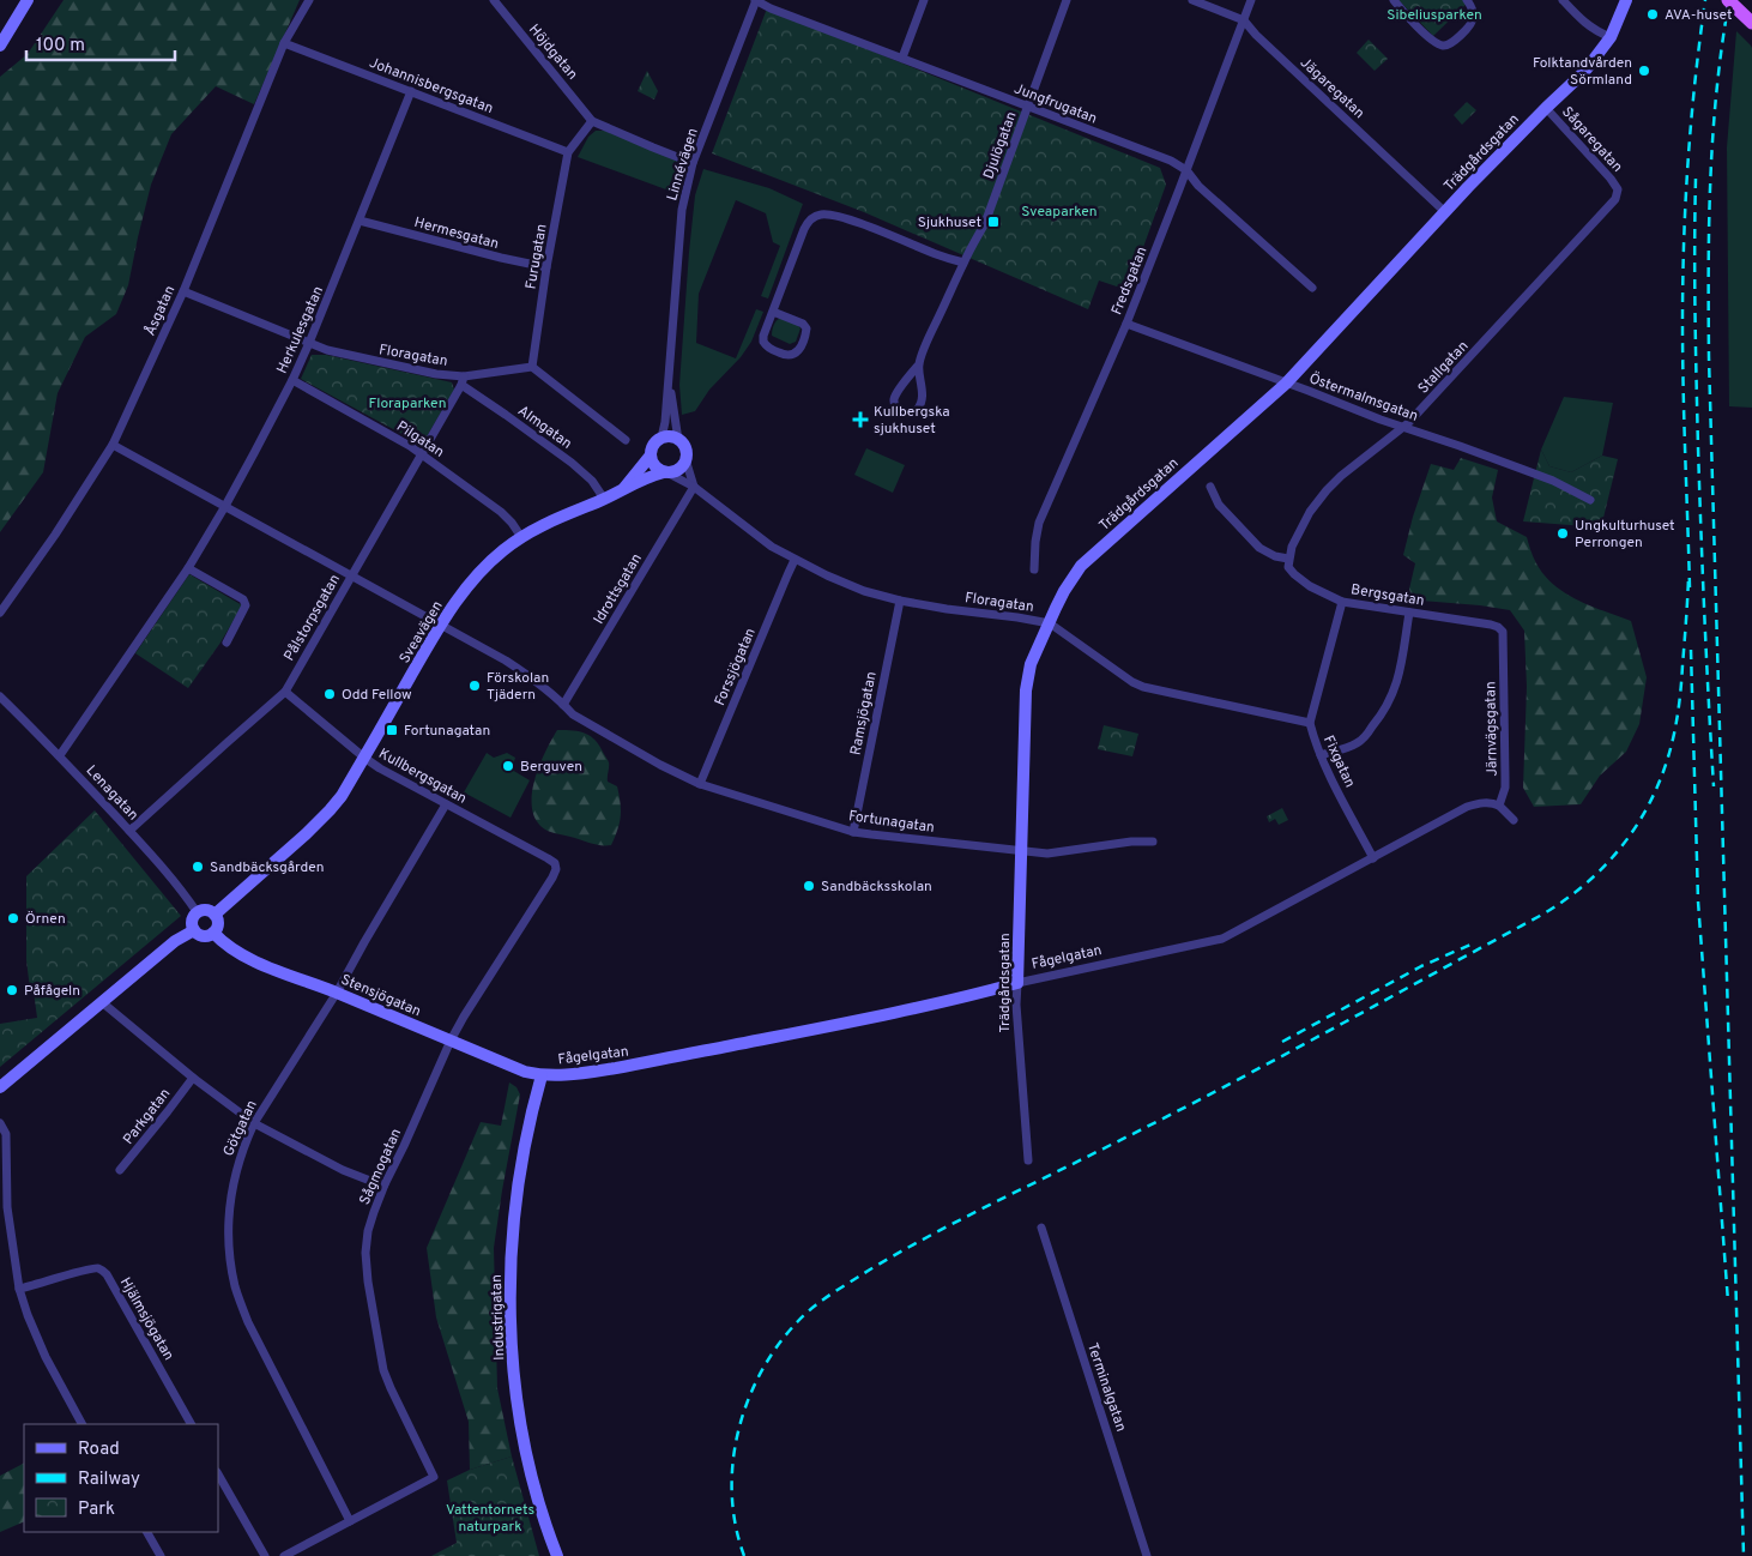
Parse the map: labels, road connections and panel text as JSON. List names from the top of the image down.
{
  "streets": {
    "street": [
      "Höjdgatan",
      "Johannisbergsgatan",
      "Jägaregatan",
      "Jungfrugatan",
      "Sågaregatan",
      "Djulögatan",
      "Trädgårdsgatan",
      "Linnévägen",
      "Hermesgatan",
      "Furugatan",
      "Fredsgatan",
      "Åsgatan",
      "Herkulesgatan",
      "Floragatan",
      "Stallgatan",
      "Östermalmsgatan",
      "Almgatan",
      "Pilgatan",
      "Idrottsgatan",
      "Bergsgatan",
      "Pålstorpsgatan",
      "Sveavägen",
      "Forssjögatan",
      "Ramsjögatan",
      "Järnvägsgatan",
      "Fixgatan",
      "Kullbergsgatan",
      "Lenagatan",
      "Fortunagatan",
      "Fågelgatan",
      "Stensjögatan",
      "Parkgatan",
      "Götgatan",
      "Sågmogatan",
      "Industrigatan",
      "Hjälmsjögatan",
      "Terminalgatan"
    ]
  },
  "crossings": [
    ["Höjdgatan", "Linnévägen"],
    ["Johannisbergsgatan", "Furugatan"],
    ["Johannisbergsgatan", "Åsgatan"],
    ["Johannisbergsgatan", "Herkulesgatan"],
    ["Jägaregatan", "Trädgårdsgatan"],
    ["Jägaregatan", "Fredsgatan"],
    ["Jungfrugatan", "Djulögatan"],
    ["Jungfrugatan", "Linnévägen"],
    ["Jungfrugatan", "Fredsgatan"],
    ["Sågaregatan", "Trädgårdsgatan"],
    ["Sågaregatan", "Stallgatan"],
    ["Trädgårdsgatan", "Floragatan"],
    ["Trädgårdsgatan", "Östermalmsgatan"],
    ["Trädgårdsgatan", "Fortunagatan"],
    ["Trädgårdsgatan", "Fågelgatan"],
    ["Linnévägen", "Floragatan"],
    ["Linnévägen", "Sveavägen"],
    ["Hermesgatan", "Furugatan"],
    ["Hermesgatan", "Herkulesgatan"],
    ["Furugatan", "Floragatan"],
    ["Fredsgatan", "Östermalmsgatan"],
    ["Åsgatan", "Floragatan"],
    ["Åsgatan", "Fortunagatan"],
    ["Herkulesgatan", "Floragatan"],
    ["Herkulesgatan", "Pilgatan"],
    ["Herkulesgatan", "Lenagatan"],
    ["Herkulesgatan", "Fortunagatan"],
    ["Floragatan", "Almgatan"],
    ["Floragatan", "Idrottsgatan"],
    ["Floragatan", "Pålstorpsgatan"],
    ["Floragatan", "Sveavägen"],
    ["Floragatan", "Forssjögatan"],
    ["Floragatan", "Ramsjögatan"],
    ["Floragatan", "Fixgatan"],
    ["Stallgatan", "Östermalmsgatan"],
    ["Stallgatan", "Bergsgatan"],
    ["Almgatan", "Pålstorpsgatan"],
    ["Almgatan", "Sveavägen"],
    ["Pilgatan", "Pålstorpsgatan"],
    ["Pilgatan", "Sveavägen"],
    ["Idrottsgatan", "Fortunagatan"],
    ["Bergsgatan", "Järnvägsgatan"],
    ["Bergsgatan", "Fixgatan"],
    ["Pålstorpsgatan", "Kullbergsgatan"],
    ["Pålstorpsgatan", "Lenagatan"],
    ["Pålstorpsgatan", "Fortunagatan"],
    ["Sveavägen", "Kullbergsgatan"],
    ["Sveavägen", "Lenagatan"],
    ["Sveavägen", "Fortunagatan"],
    ["Sveavägen", "Stensjögatan"],
    ["Forssjögatan", "Fortunagatan"],
    ["Ramsjögatan", "Fortunagatan"],
    ["Järnvägsgatan", "Fågelgatan"],
    ["Fixgatan", "Fågelgatan"],
    ["Kullbergsgatan", "Götgatan"],
    ["Kullbergsgatan", "Sågmogatan"],
    ["Lenagatan", "Stensjögatan"],
    ["Fågelgatan", "Stensjögatan"],
    ["Fågelgatan", "Industrigatan"],
    ["Stensjögatan", "Götgatan"],
    ["Stensjögatan", "Sågmogatan"],
    ["Stensjögatan", "Industrigatan"],
    ["Götgatan", "Sågmogatan"]
  ],
  "parks": [
    "Sibeliusparken",
    "Sveaparken",
    "Floraparken",
    "Vattentornets naturpark"
  ],
  "places": {
    "other": [
      "AVA-huset",
      "Folktandvården Sörmland",
      "Ungkulturhuset Perrongen",
      "Förskolan Tjädern",
      "Odd Fellow",
      "Berguven",
      "Sandbäcksgården",
      "Sandbäcksskolan",
      "Örnen",
      "Påfågeln"
    ],
    "transit": ["Sjukhuset", "Fortunagatan"],
    "health": ["Kullbergska sjukhuset"]
  },
  "legend": ["Road", "Railway", "Park"],
  "scale_bar": "100 m"
}
